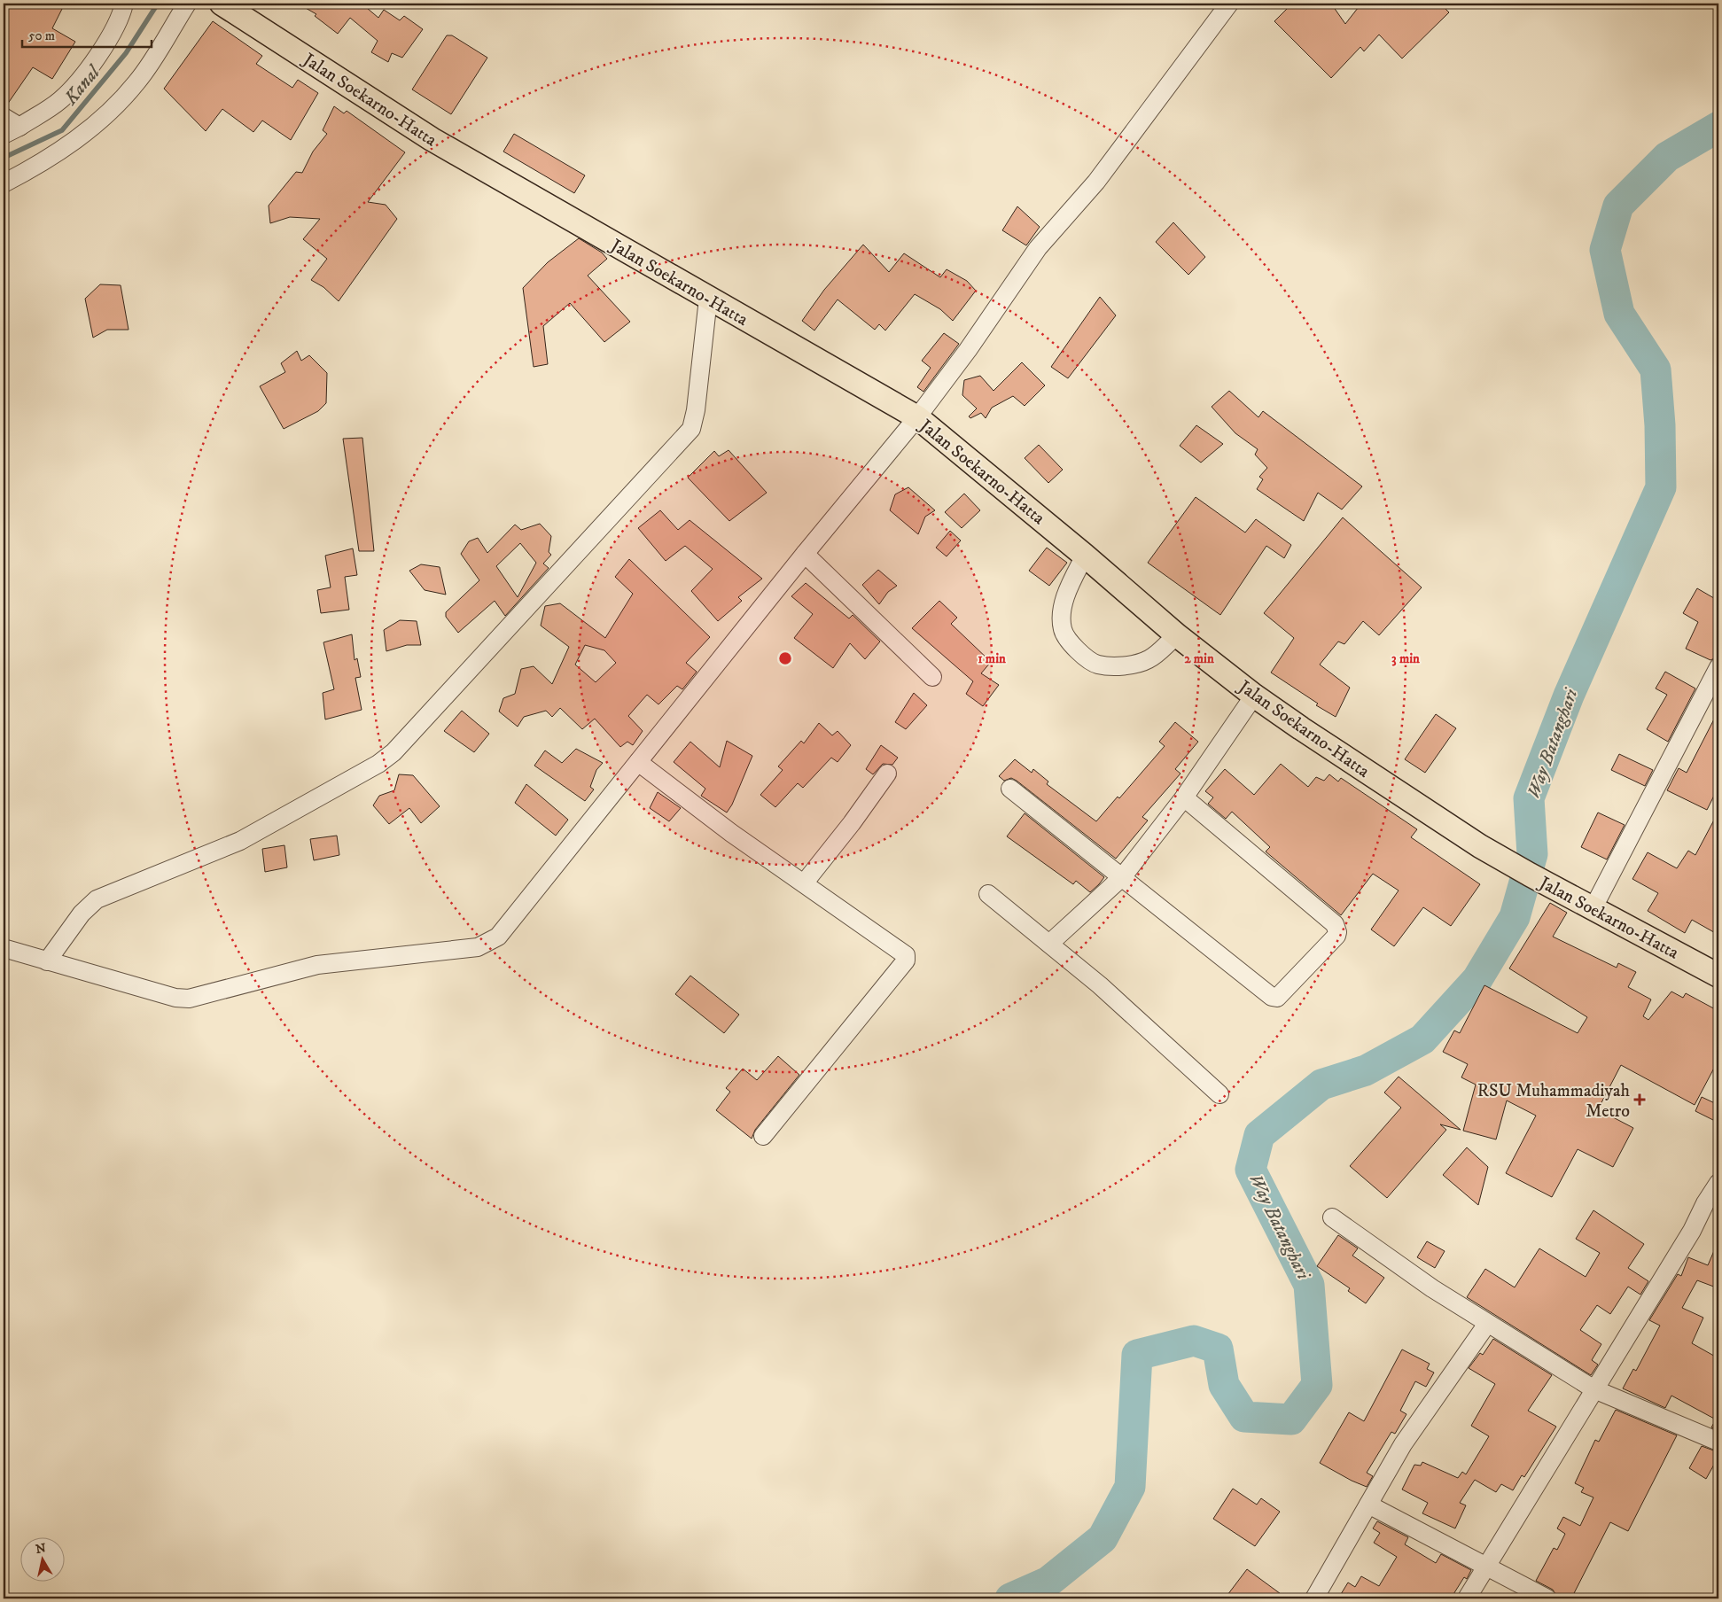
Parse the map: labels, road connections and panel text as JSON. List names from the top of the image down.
{
  "streets": {
    "main road": ["Jalan Soekarno-Hatta"]
  },
  "water": ["Kanal", "Way Batanghari"],
  "places": {
    "health": ["RSU Muhammadiyah Metro"]
  },
  "scale_bar": "50 m",
  "north": "top",
  "rings": ["1 min", "2 min", "3 min"]
}
